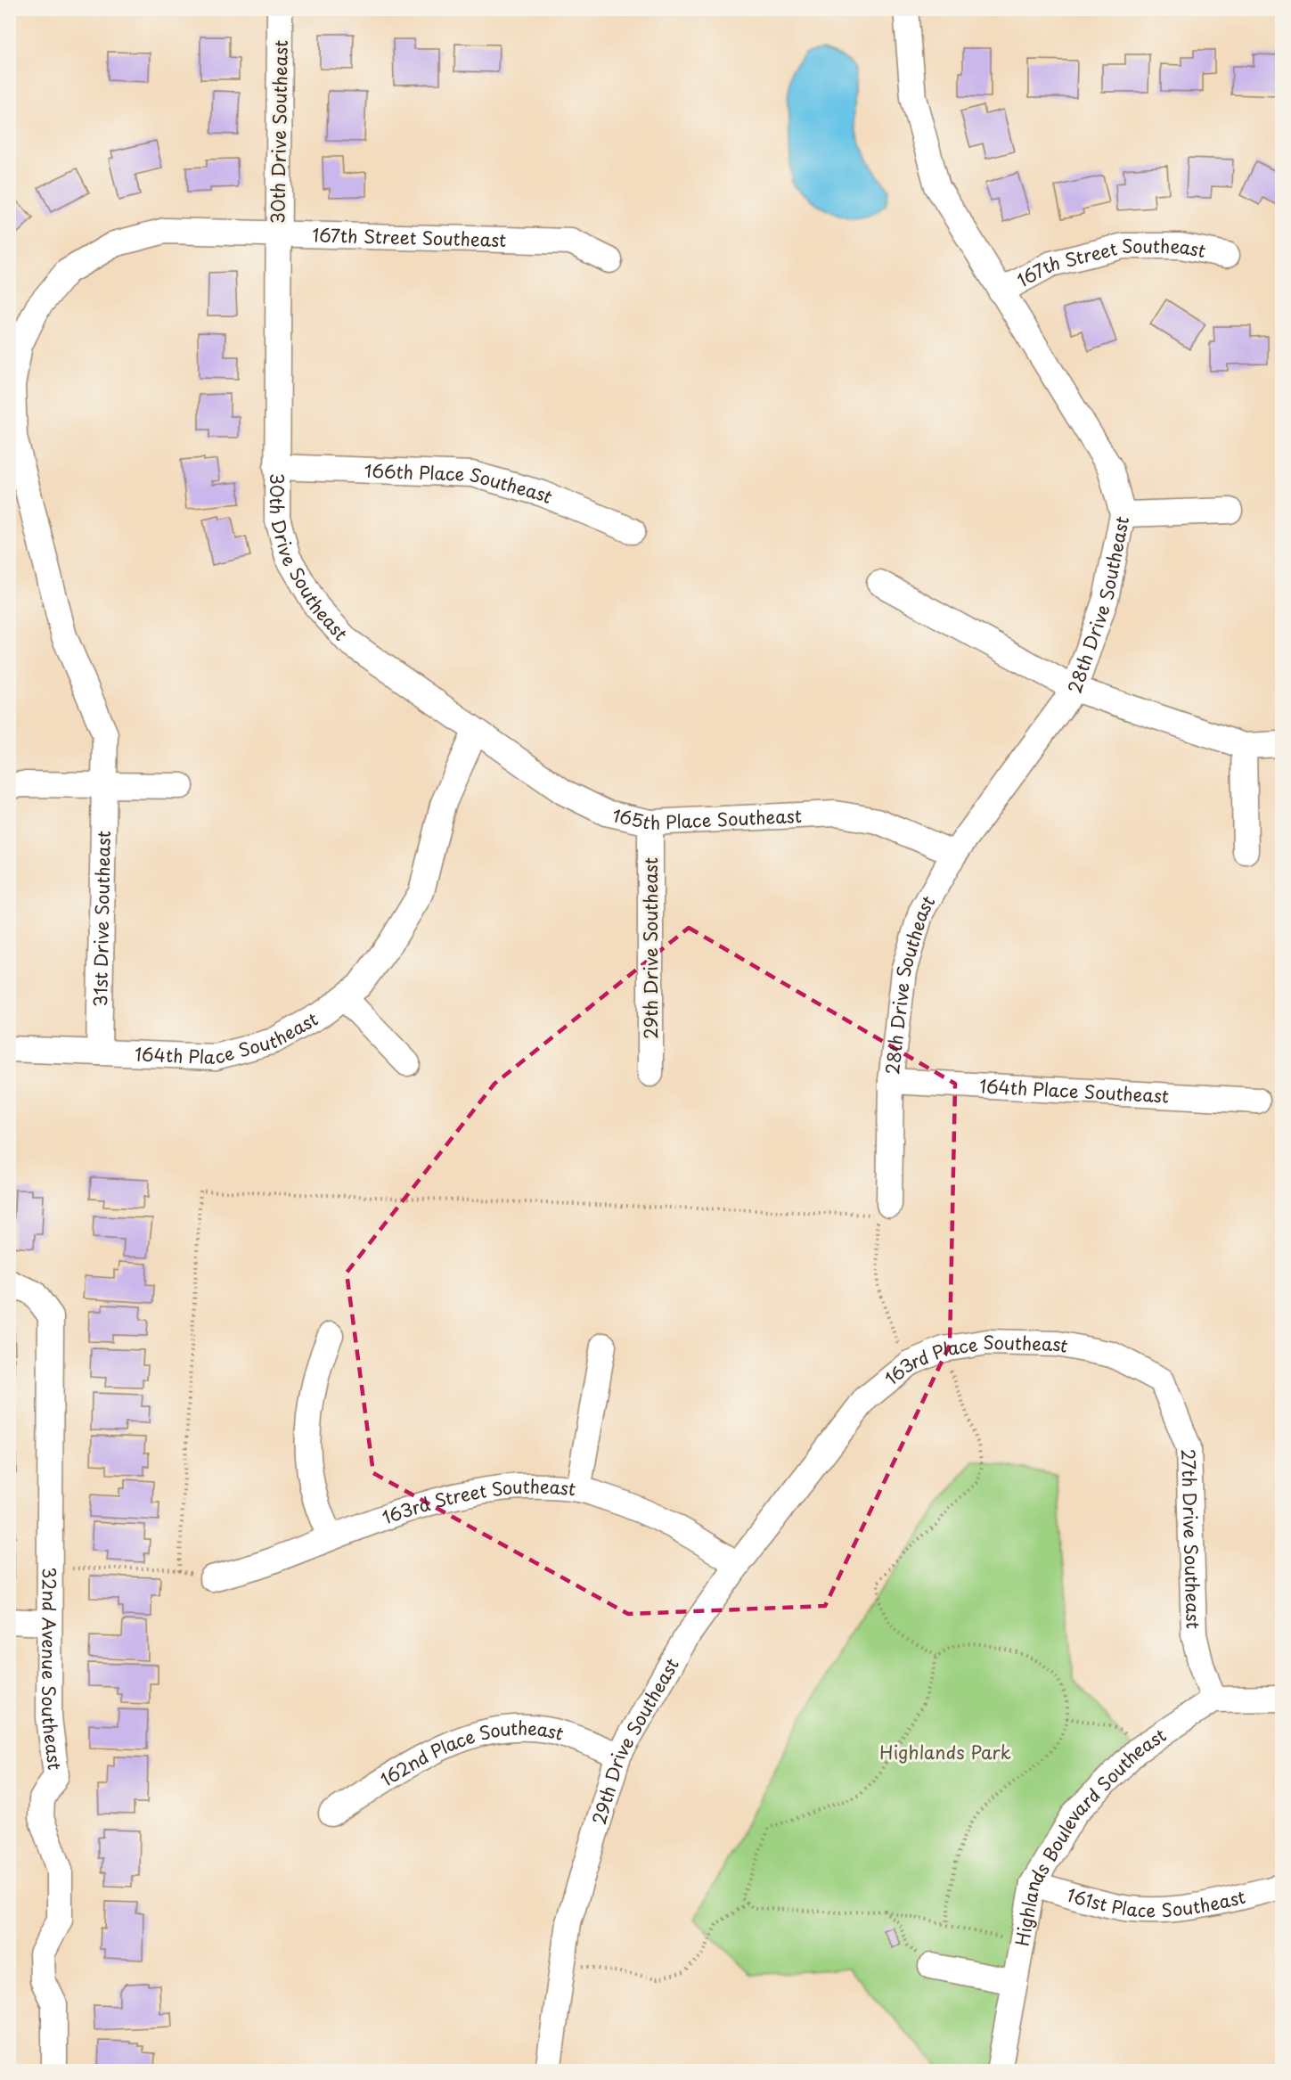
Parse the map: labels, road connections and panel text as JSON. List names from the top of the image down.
{
  "streets": {
    "street": [
      "30th Drive Southeast",
      "167th Street Southeast",
      "166th Place Southeast",
      "28th Drive Southeast",
      "165th Place Southeast",
      "31st Drive Southeast",
      "29th Drive Southeast",
      "164th Place Southeast",
      "163rd Place Southeast",
      "163rd Street Southeast",
      "27th Drive Southeast",
      "32nd Avenue Southeast",
      "162nd Place Southeast",
      "Highlands Boulevard Southeast",
      "161st Place Southeast"
    ]
  },
  "crossings": [
    ["30th Drive Southeast", "167th Street Southeast"],
    ["30th Drive Southeast", "166th Place Southeast"],
    ["30th Drive Southeast", "165th Place Southeast"],
    ["167th Street Southeast", "28th Drive Southeast"],
    ["167th Street Southeast", "31st Drive Southeast"],
    ["28th Drive Southeast", "165th Place Southeast"],
    ["28th Drive Southeast", "164th Place Southeast"],
    ["165th Place Southeast", "29th Drive Southeast"],
    ["31st Drive Southeast", "164th Place Southeast"],
    ["29th Drive Southeast", "163rd Place Southeast"],
    ["29th Drive Southeast", "163rd Street Southeast"],
    ["29th Drive Southeast", "162nd Place Southeast"],
    ["163rd Place Southeast", "27th Drive Southeast"],
    ["27th Drive Southeast", "Highlands Boulevard Southeast"],
    ["Highlands Boulevard Southeast", "161st Place Southeast"]
  ],
  "parks": ["Highlands Park"]
}
